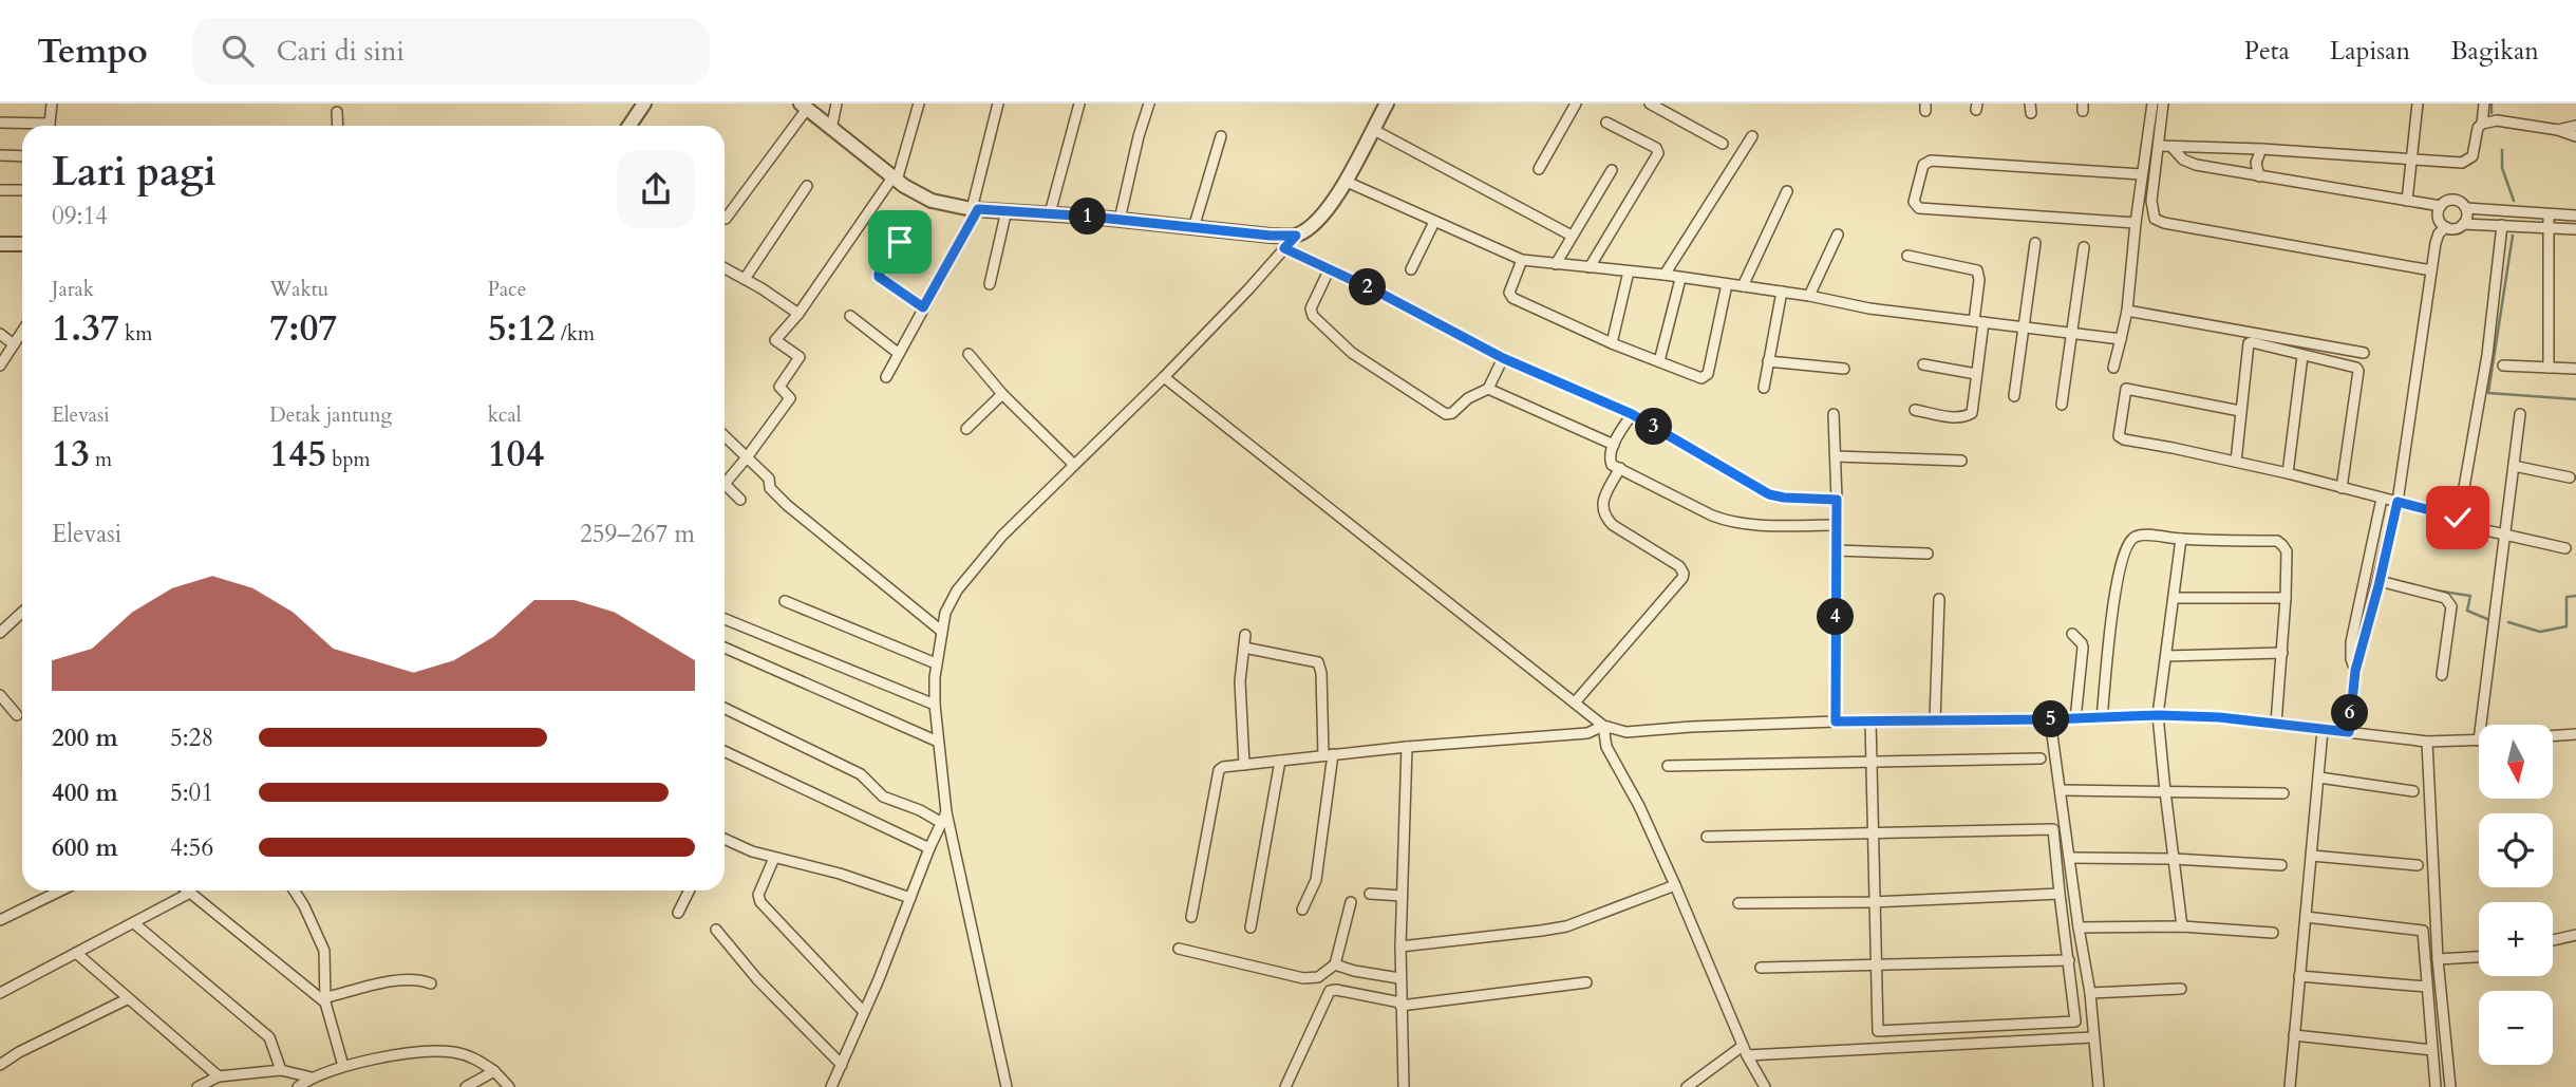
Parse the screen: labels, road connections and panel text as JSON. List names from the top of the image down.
{
  "north": "bottom",
  "page": {
    "header": "Tempo",
    "search": "Cari di sini",
    "nav": ["Peta", "Lapisan", "Bagikan"],
    "heading": ["Lari pagi", "09:14"],
    "pins": [
      "1",
      "2",
      "3",
      "4",
      "6",
      "5"
    ],
    "stats": [
      ["Jarak", "1.37 km"],
      ["Waktu", "7:07"],
      ["Pace", "5:12 /km"],
      ["Elevasi", "13 m"],
      ["Detak jantung", "145 bpm"],
      ["kcal", "104"]
    ],
    "chart": ["Elevasi", "259–267 m"],
    "list": [
      {
        "name": "200 m",
        "note": "5:28"
      },
      {
        "name": "400 m",
        "note": "5:01"
      },
      {
        "name": "600 m",
        "note": "4:56"
      }
    ],
    "map_buttons": ["+", "−"]
  }
}
